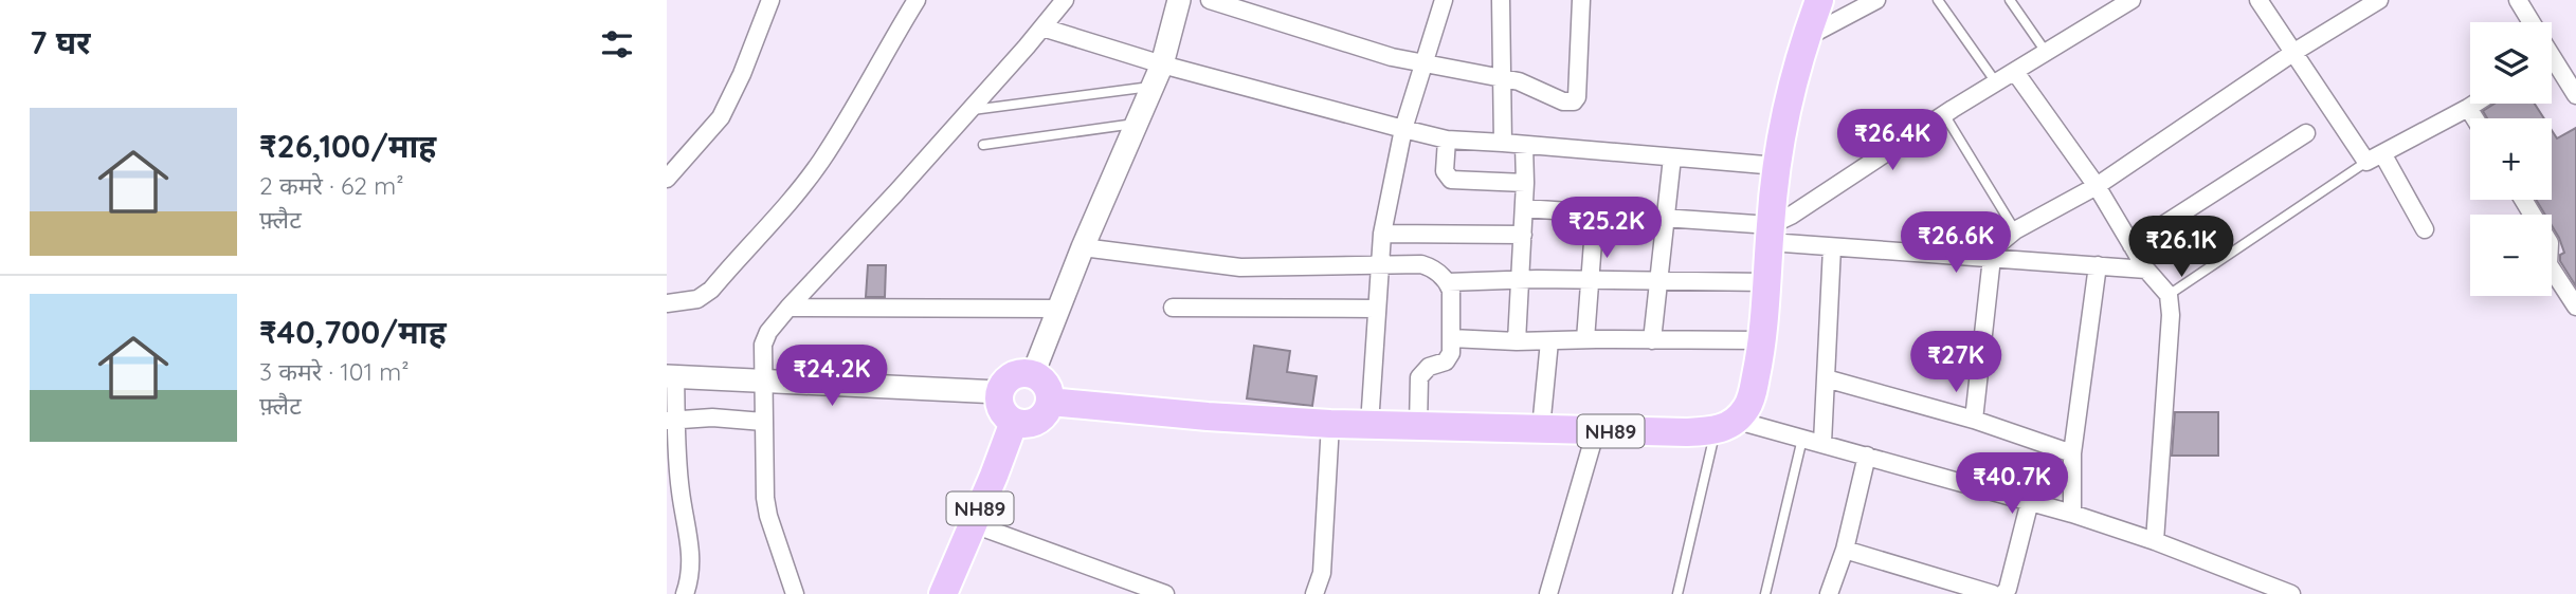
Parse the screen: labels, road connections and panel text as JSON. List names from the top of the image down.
{
  "streets": {
    "main road": ["NH89"]
  },
  "page": {
    "heading": "7 घर",
    "map_buttons": ["+", "−"],
    "list": [
      {
        "name": "₹26,100/माह",
        "note": "2 कमरे · 62 m² · फ़्लैट"
      },
      {
        "name": "₹40,700/माह",
        "note": "3 कमरे · 101 m² · फ़्लैट"
      }
    ],
    "price": [
      "₹26.4K",
      "₹25.2K",
      "₹26.6K",
      "₹26.1K",
      "₹27K",
      "₹24.2K",
      "₹40.7K"
    ]
  }
}
